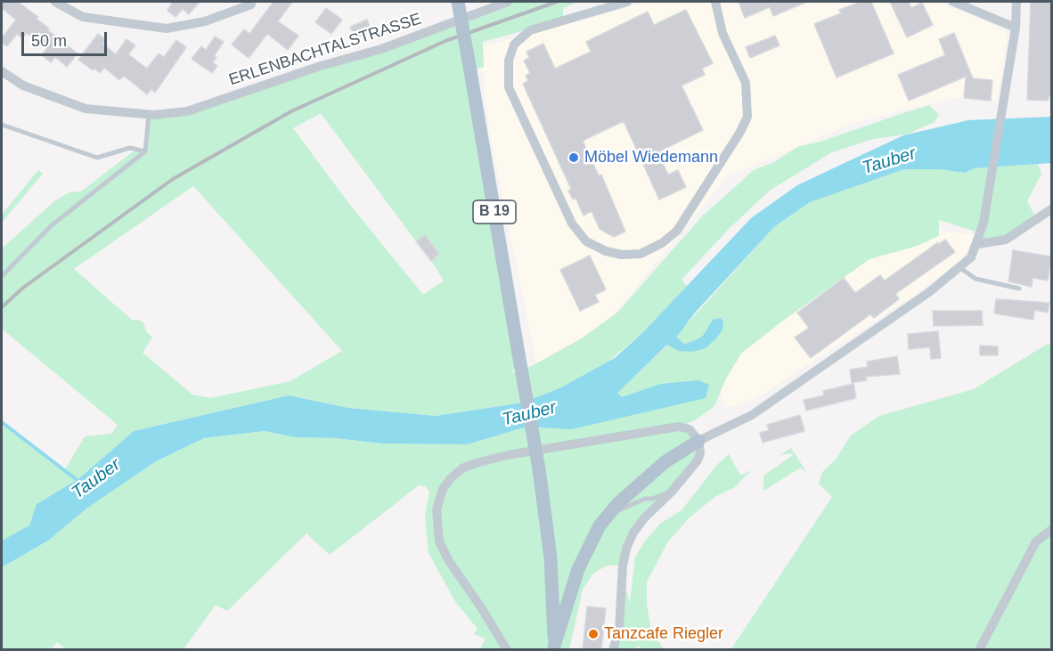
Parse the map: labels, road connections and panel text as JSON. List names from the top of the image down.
{
  "streets": {
    "main road": ["B 19"],
    "street": ["ERLENBACHTALSTRASSE"]
  },
  "water": ["Tauber"],
  "places": ["Möbel Wiedemann", "Tanzcafe Riegler"],
  "scale_bar": "50 m"
}
